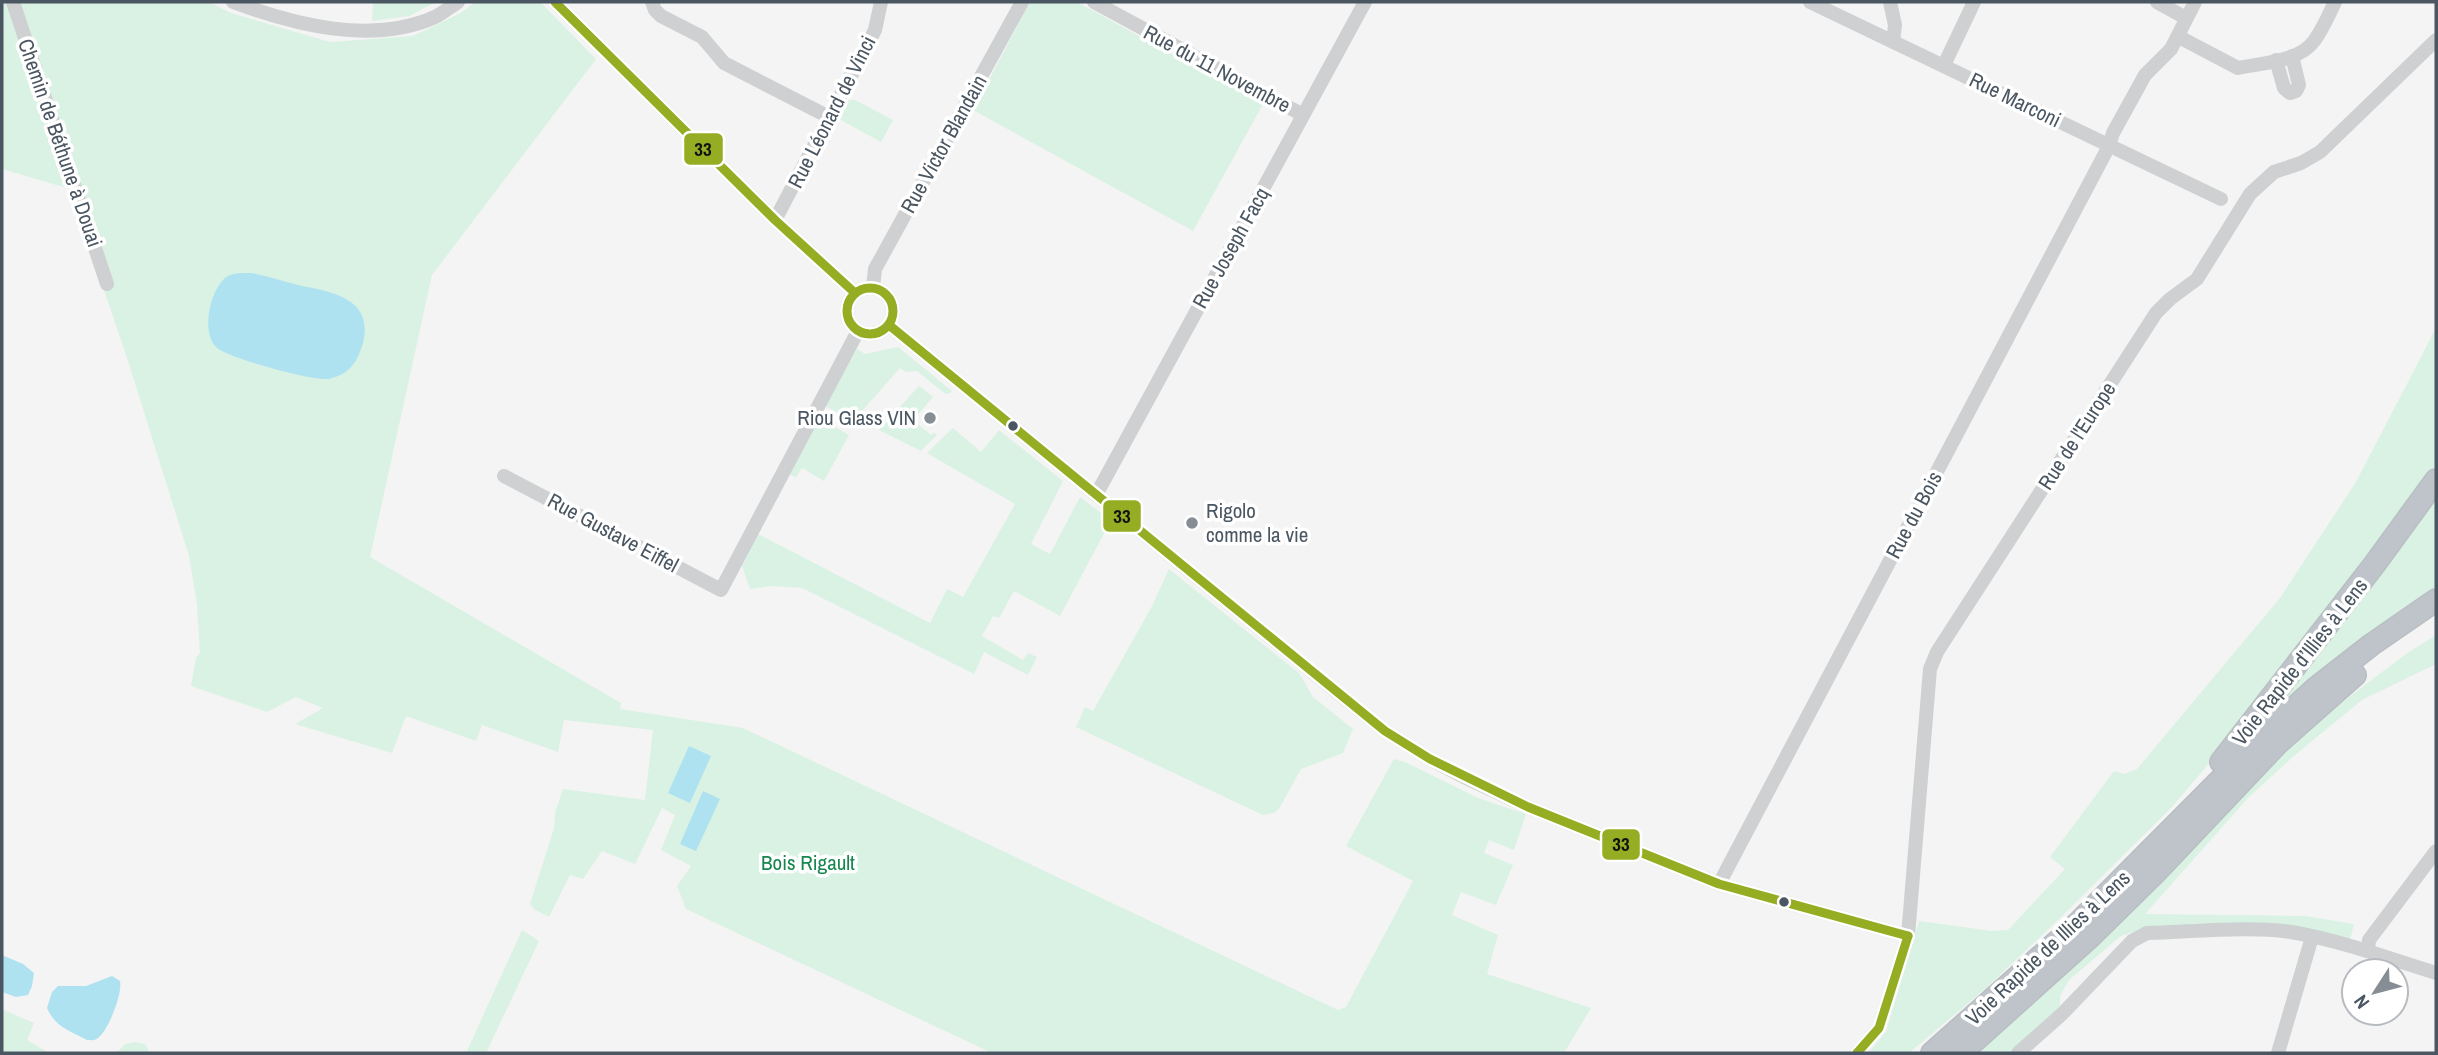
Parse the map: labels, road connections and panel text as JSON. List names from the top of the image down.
{
  "streets": {
    "highway": ["Voie Rapide d’Illies à Lens", "Voie Rapide de Illies à Lens"],
    "street": [
      "Rue du 11 Novembre",
      "Rue Marconi",
      "Rue Léonard de Vinci",
      "Chemin de Béthune à Douai",
      "Rue Victor Blandain",
      "Rue Joseph Facq",
      "Rue de l'Europe",
      "Rue du Bois",
      "Rue Gustave Eiffel"
    ]
  },
  "crossings": [
    ["Rue du 11 Novembre", "Rue Joseph Facq"],
    ["Rue Marconi", "Rue du Bois"],
    ["Rue Victor Blandain", "Rue Gustave Eiffel"],
    ["Voie Rapide d’Illies à Lens", "Voie Rapide de Illies à Lens"]
  ],
  "parks": ["Bois Rigault"],
  "places": ["Riou Glass VIN", "Rigolo comme la vie"],
  "lines": ["transit line 33"],
  "north": "bottom left"
}
